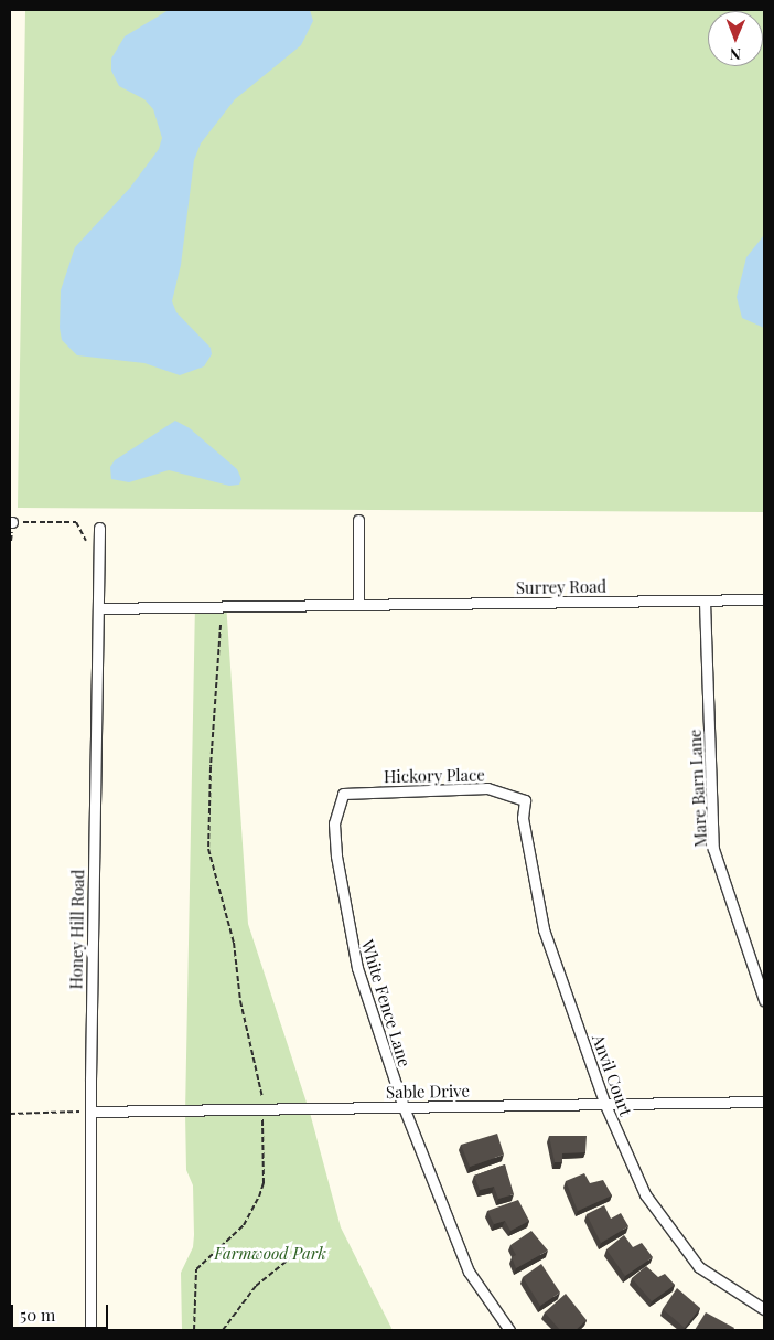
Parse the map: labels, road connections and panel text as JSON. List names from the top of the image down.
{
  "streets": {
    "street": [
      "Surrey Road",
      "Hickory Place",
      "Mare Barn Lane",
      "Honey Hill Road",
      "White Fence Lane",
      "Anvil Court",
      "Sable Drive"
    ]
  },
  "crossings": [
    ["Surrey Road", "Mare Barn Lane"],
    ["Surrey Road", "Honey Hill Road"],
    ["Hickory Place", "White Fence Lane"],
    ["Hickory Place", "Anvil Court"],
    ["Honey Hill Road", "Sable Drive"],
    ["White Fence Lane", "Sable Drive"],
    ["Anvil Court", "Sable Drive"]
  ],
  "parks": ["Farmwood Park"],
  "scale_bar": "50 m",
  "north": "bottom"
}
